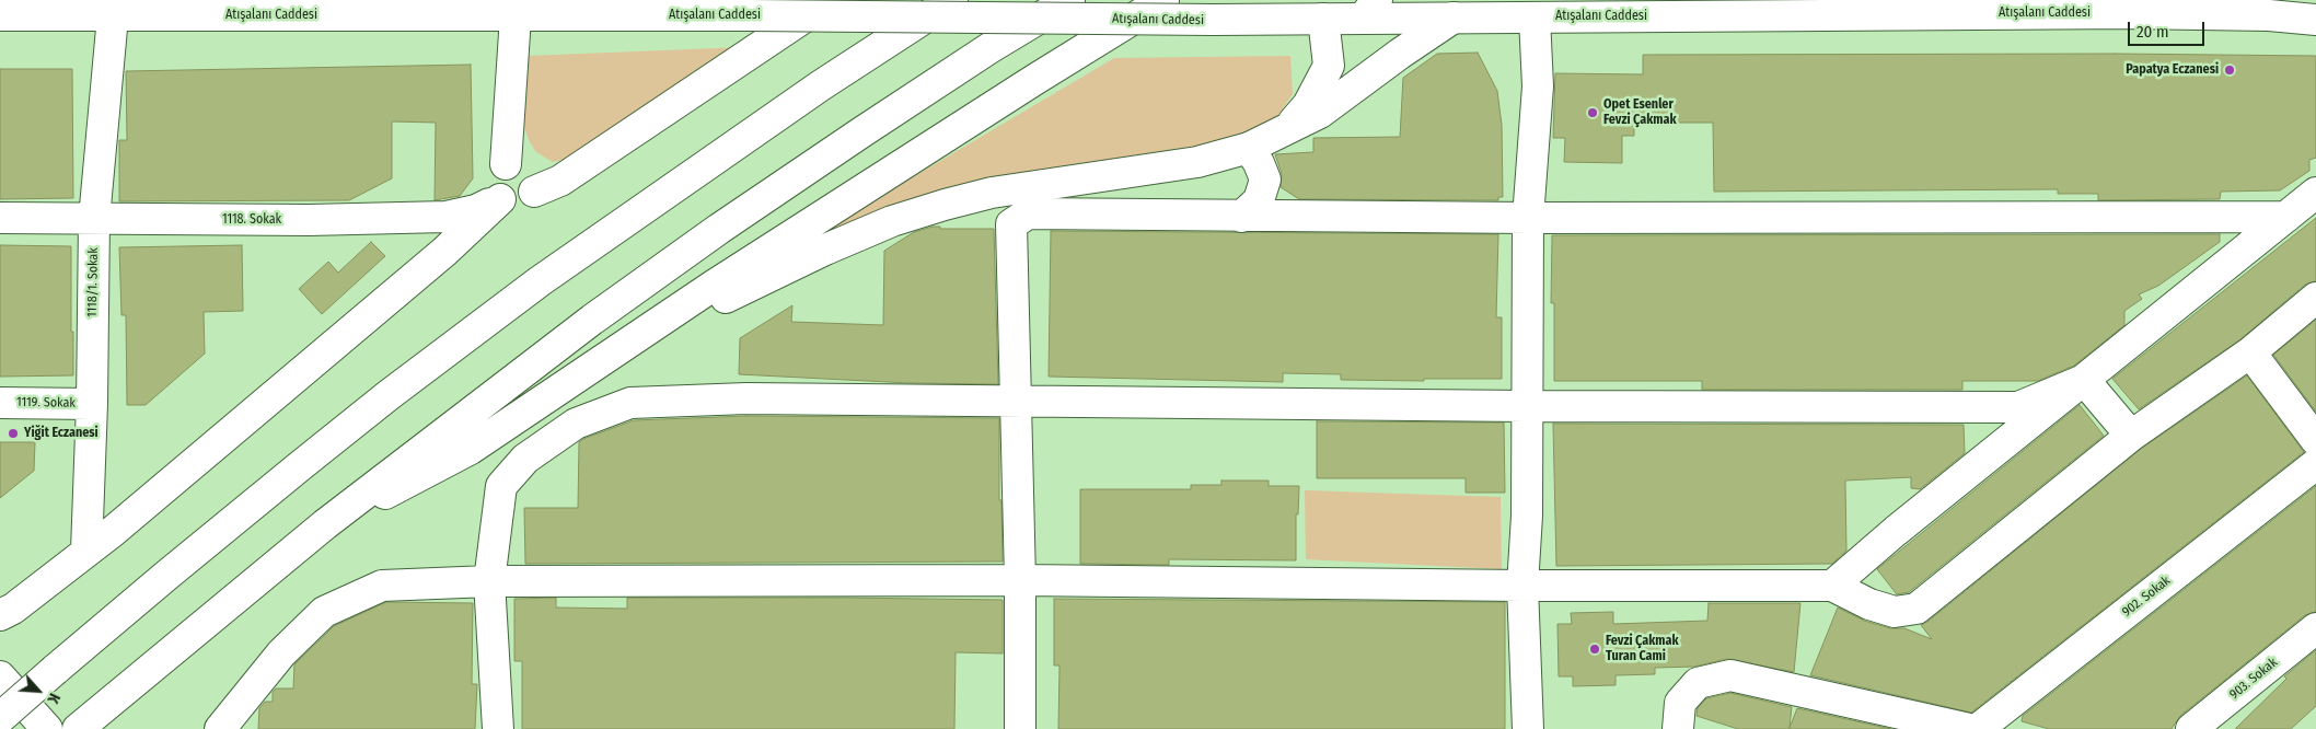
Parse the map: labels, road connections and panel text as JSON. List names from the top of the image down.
{
  "streets": {
    "main road": [
      "Atışalanı Caddesi",
      "1118. Sokak",
      "1118/1. Sokak",
      "1119. Sokak",
      "902. Sokak",
      "903. Sokak"
    ]
  },
  "crossings": [
    ["Atışalanı Caddesi", "1118/1. Sokak"],
    ["1118. Sokak", "1118/1. Sokak"],
    ["1118/1. Sokak", "1119. Sokak"]
  ],
  "places": [
    "Papatya Eczanesi",
    "Opet Esenler Fevzi Çakmak",
    "Yiğit Eczanesi",
    "Fevzi Çakmak Turan Cami"
  ],
  "scale_bar": "20 m",
  "north": "bottom right"
}
